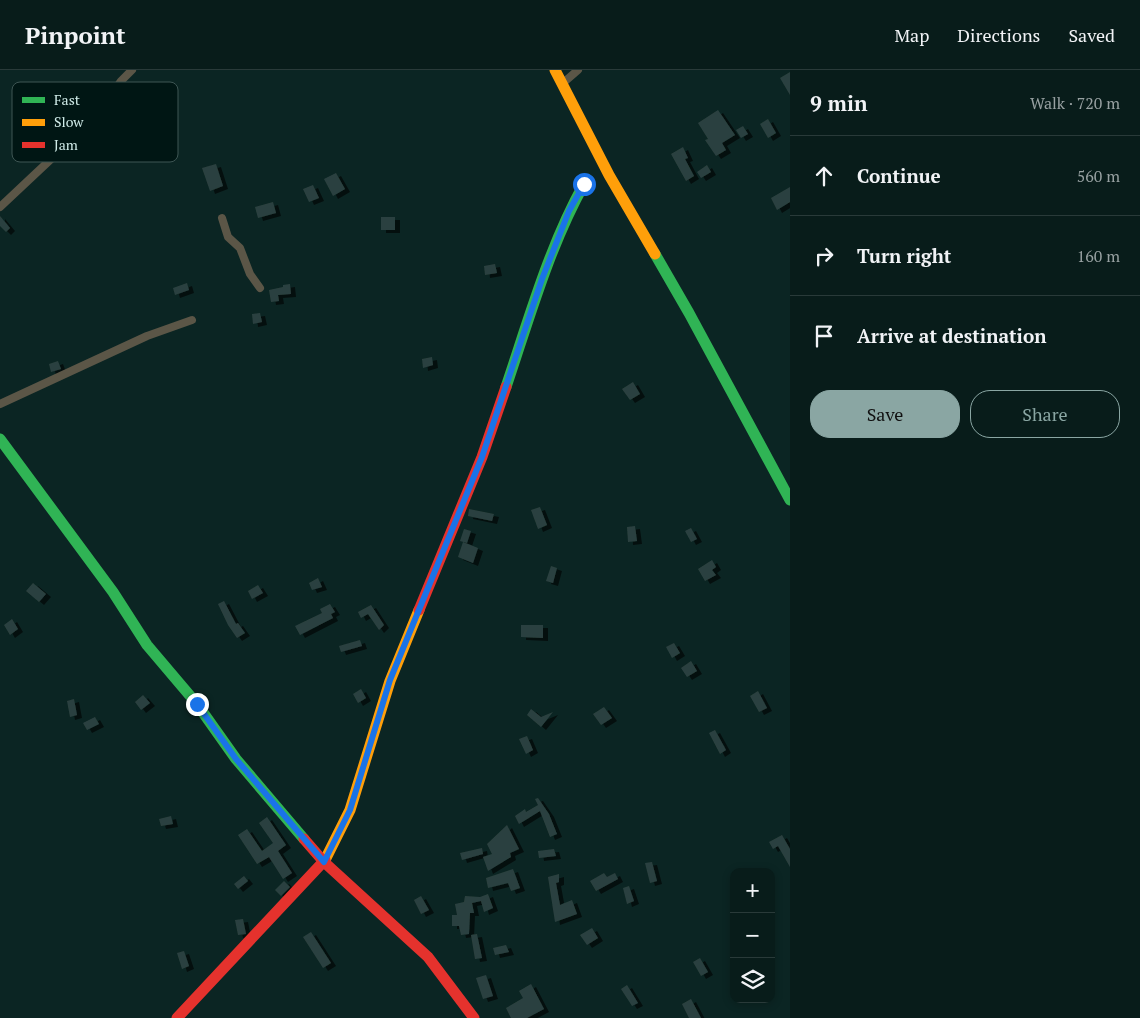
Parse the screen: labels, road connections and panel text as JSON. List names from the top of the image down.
{
  "legend": ["Fast", "Slow", "Jam"],
  "page": {
    "header": "Pinpoint",
    "nav": ["Map", "Directions", "Saved"],
    "heading": ["9 min", "Walk · 720 m"],
    "list": [
      ["Continue", "560 m"],
      ["Turn right", "160 m"],
      "Arrive at destination"
    ],
    "buttons": ["Save", "Share"],
    "map_buttons": ["+", "−"]
  }
}
